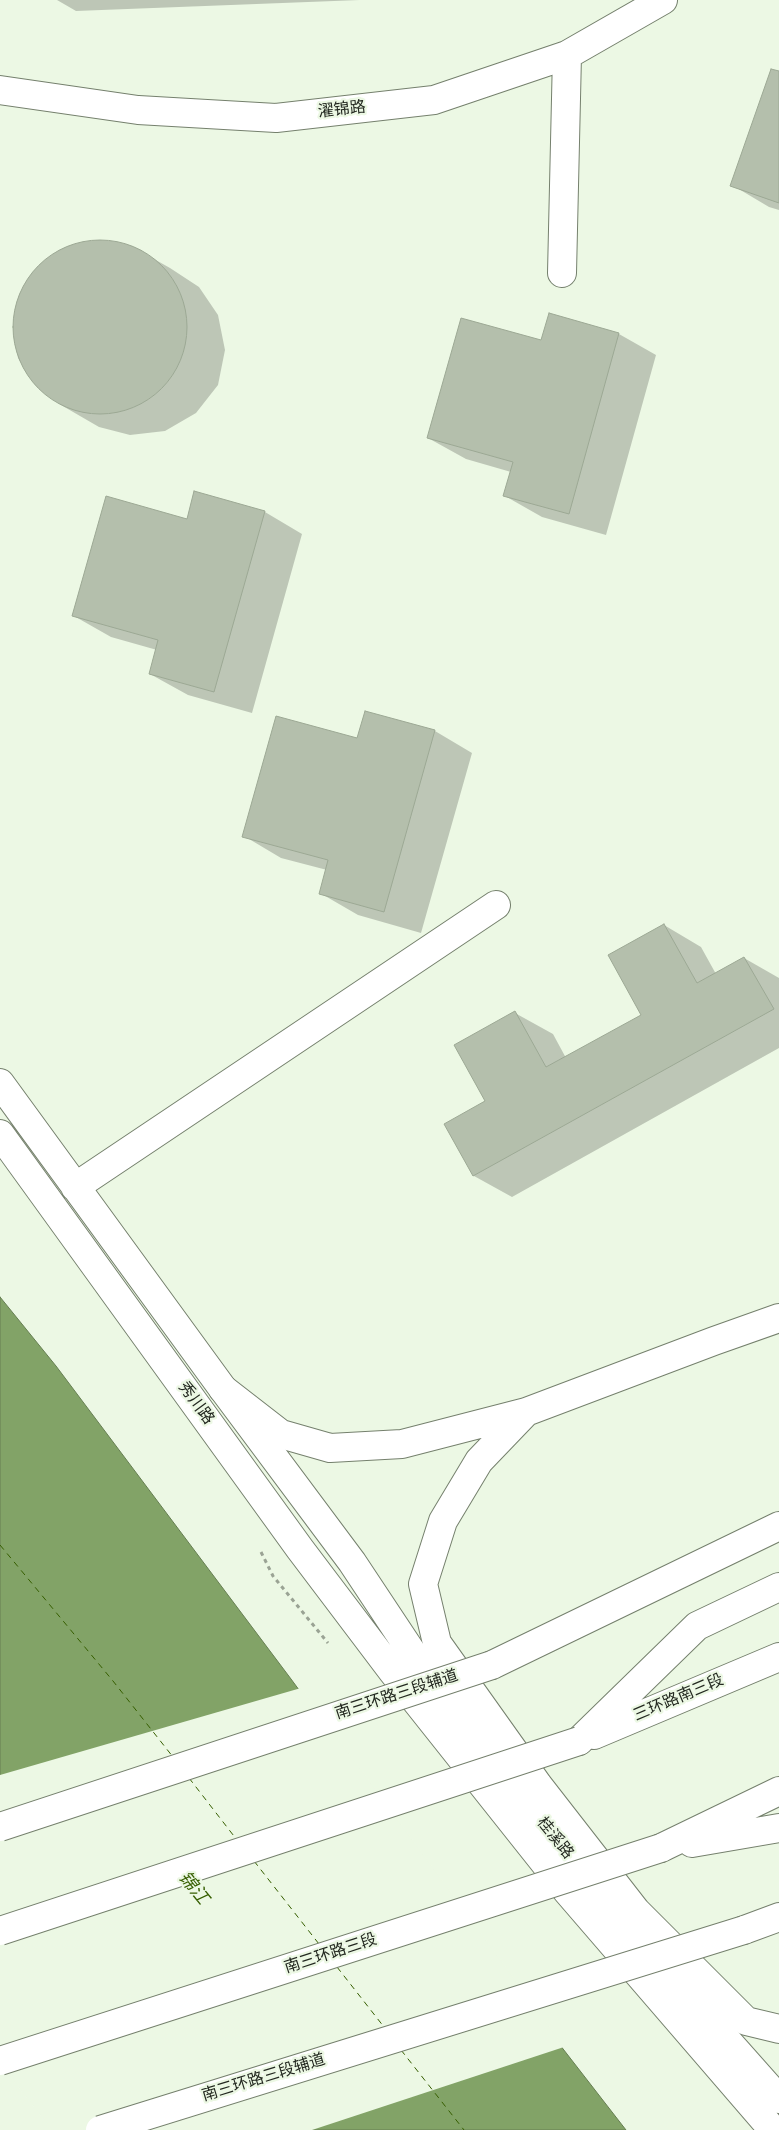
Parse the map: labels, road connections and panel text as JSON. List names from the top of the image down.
{
  "streets": {
    "main road": [
      "濯锦路",
      "秀川路",
      "南三环路三段辅道",
      "三环路南三段",
      "桂溪路",
      "南三环路三段"
    ]
  },
  "crossings": [
    ["秀川路", "桂溪路"]
  ],
  "water": ["锦江"]
}
